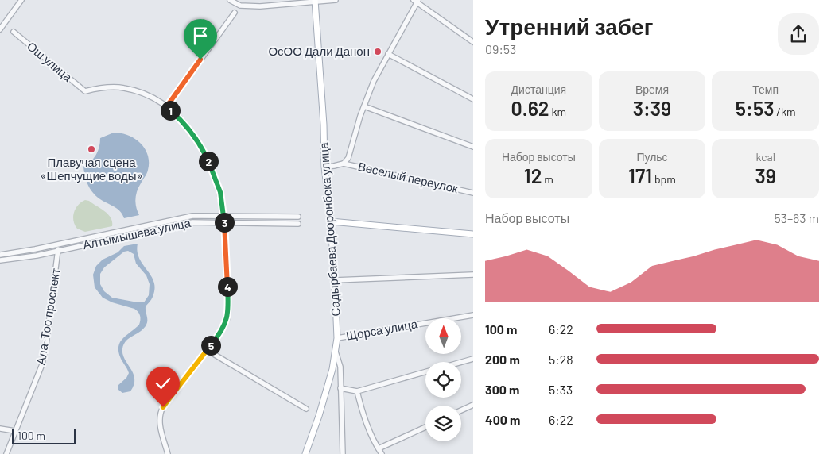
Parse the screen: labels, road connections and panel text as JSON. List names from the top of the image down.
{
  "streets": {
    "main road": ["Садырбаева Дооронбека улица"],
    "street": [
      "Ош улица",
      "Веселый переулок",
      "Алтымышева улица",
      "Ала-Тоо проспект",
      "Щорса улица"
    ]
  },
  "crossings": [
    ["Садырбаева Дооронбека улица", "Щорса улица"],
    ["Алтымышева улица", "Ала-Тоо проспект"]
  ],
  "places": ["ОсОО Дали Данон", "Плавучая сцена «Шепчущие воды»"],
  "scale_bar": "100 m",
  "north": "top",
  "page": {
    "heading": ["Утренний забег", "09:53"],
    "stats": [
      ["Дистанция", "0.62 km"],
      ["Время", "3:39"],
      ["Темп", "5:53 /km"],
      ["Набор высоты", "12 m"],
      ["Пульс", "171 bpm"],
      ["kcal", "39"]
    ],
    "pins": [
      "1",
      "2",
      "3",
      "4",
      "5"
    ],
    "chart": ["Набор высоты", "53–63 m"],
    "list": [
      {
        "name": "100 m",
        "note": "6:22"
      },
      {
        "name": "200 m",
        "note": "5:28"
      },
      {
        "name": "300 m",
        "note": "5:33"
      },
      {
        "name": "400 m",
        "note": "6:22"
      }
    ],
    "scale": "100 m"
  }
}
